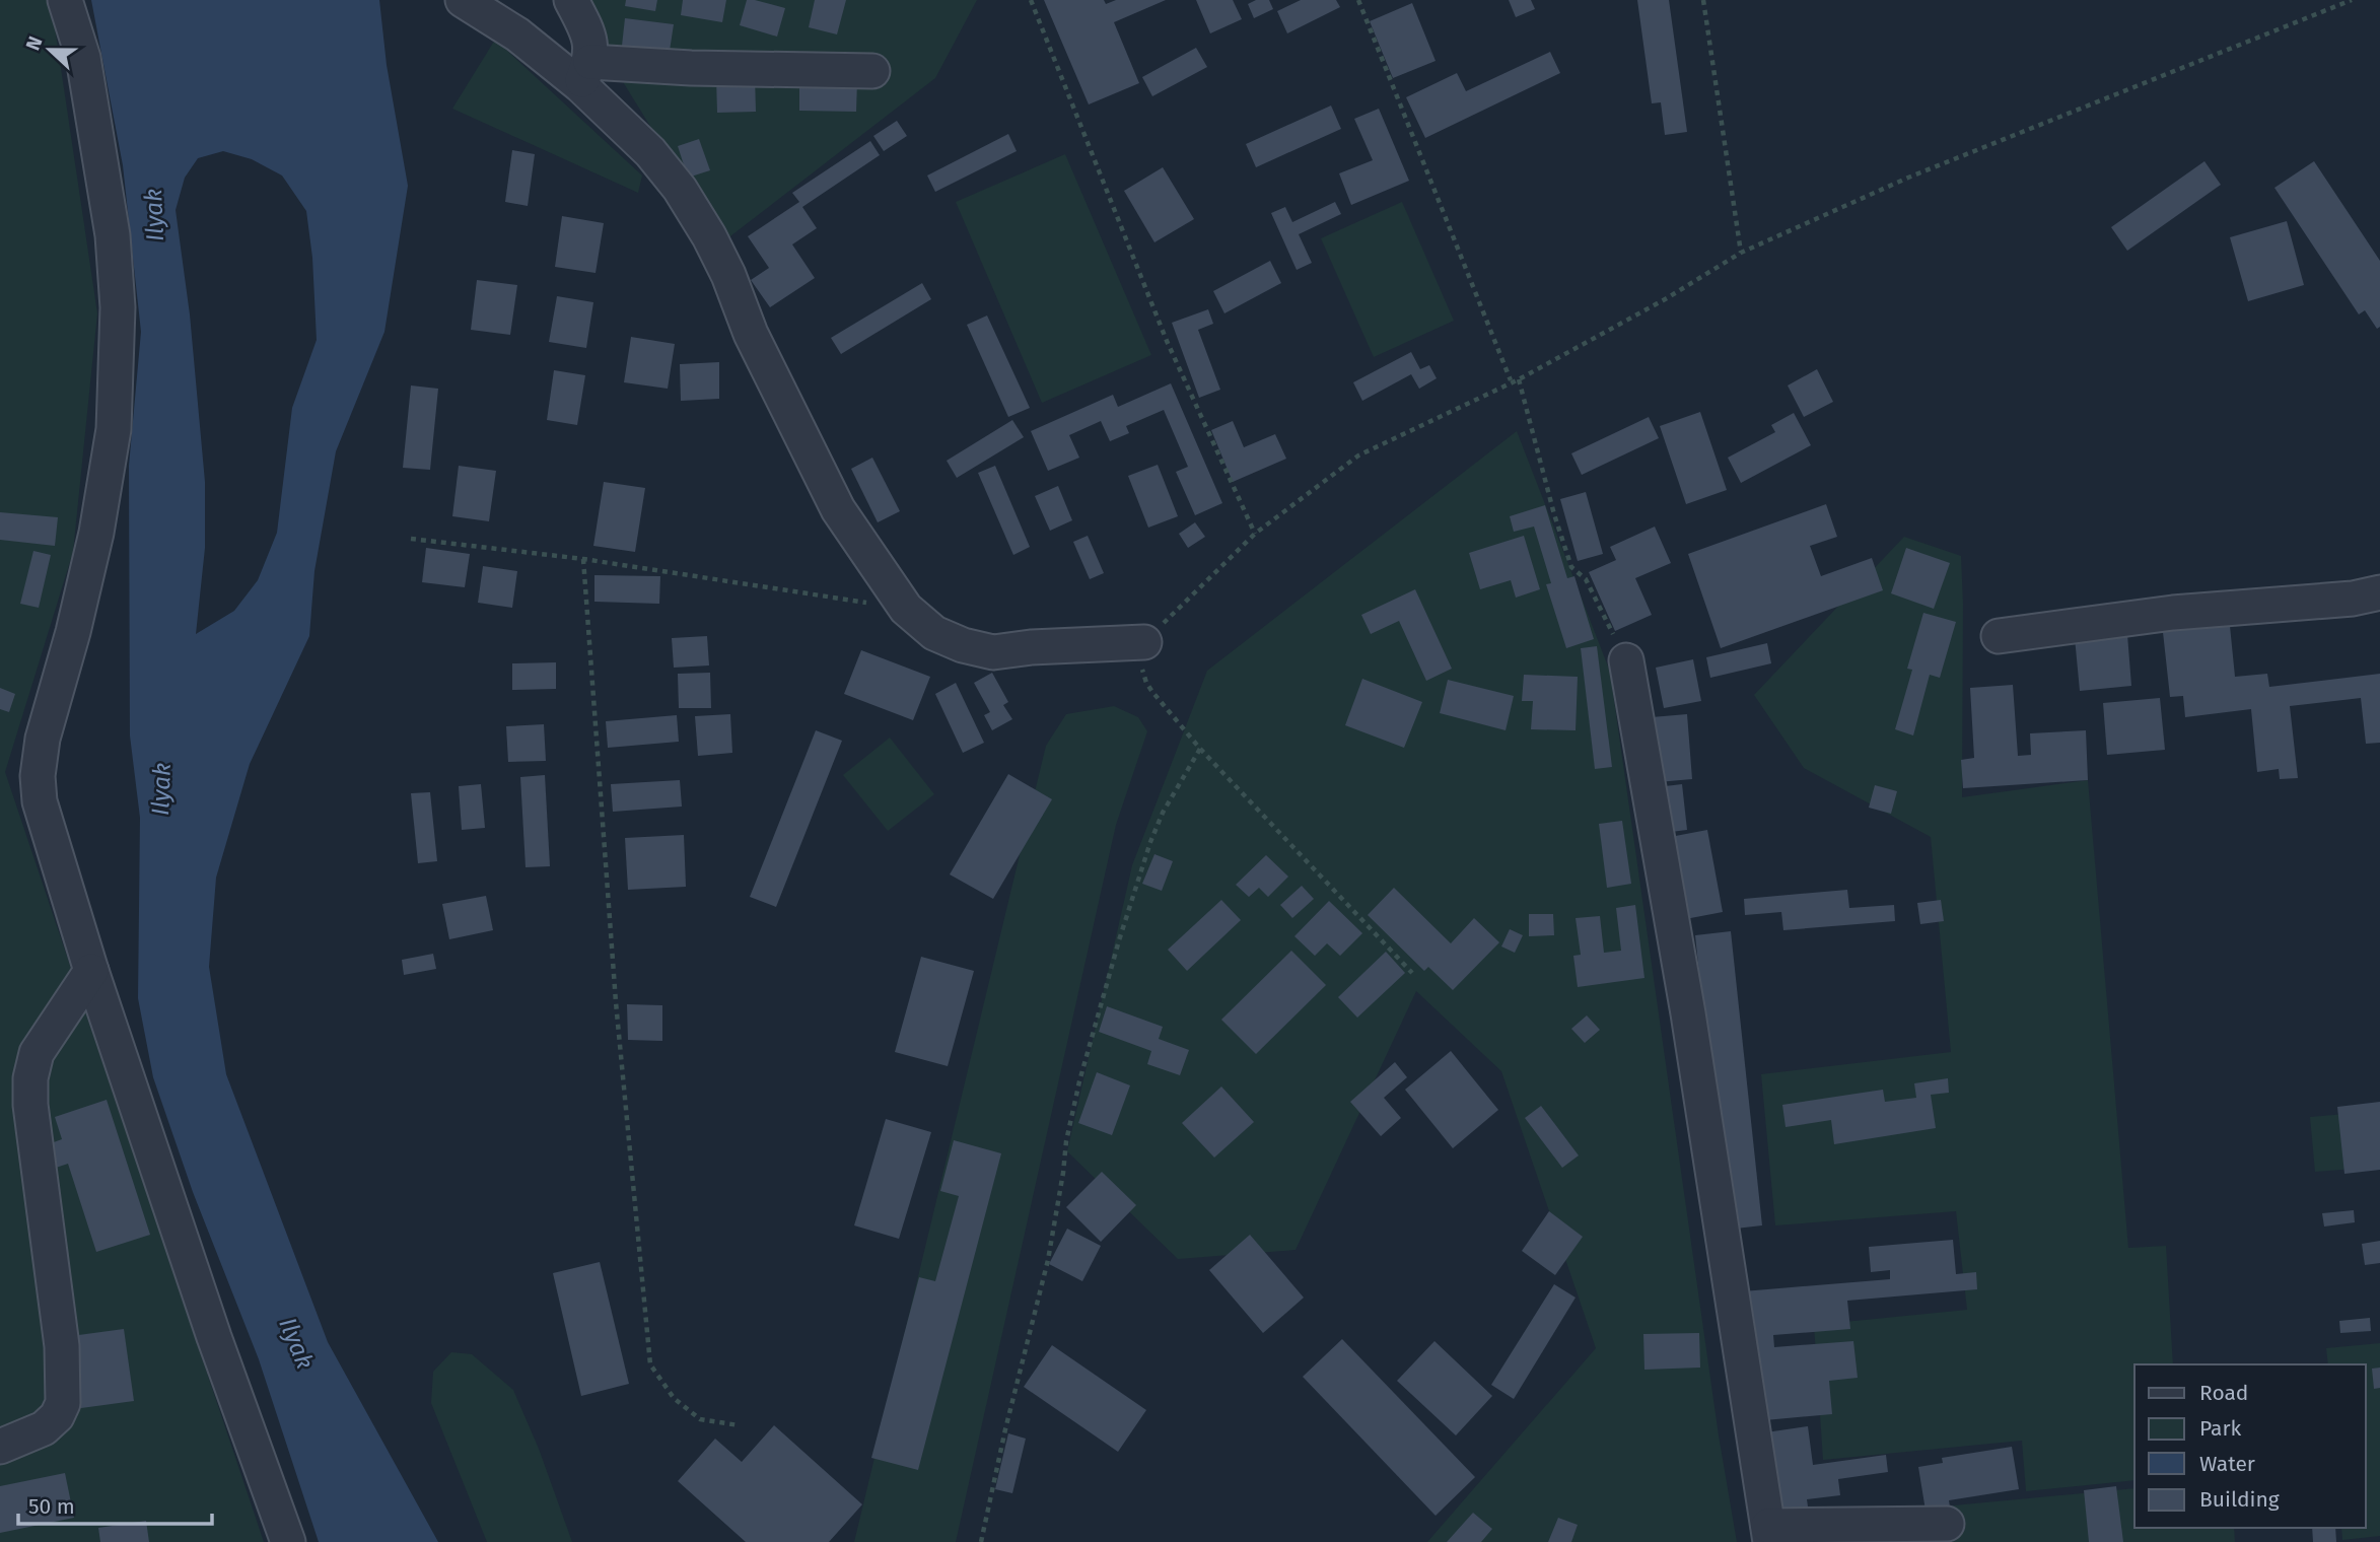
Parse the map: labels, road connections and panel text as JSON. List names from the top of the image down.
{
  "water": ["Ilyak"],
  "legend": [
    "Road",
    "Park",
    "Water",
    "Building"
  ],
  "scale_bar": "50 m",
  "north": "left"
}
